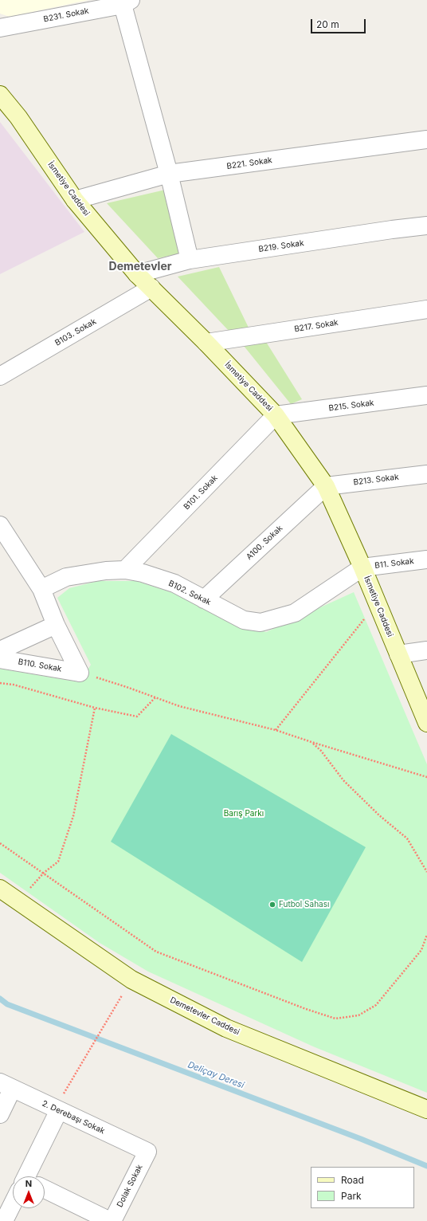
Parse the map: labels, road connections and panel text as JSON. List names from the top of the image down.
{
  "streets": {
    "main road": ["İsmetiye Caddesi", "Demetevler Caddesi"],
    "street": [
      "B231. Sokak",
      "B221. Sokak",
      "B219. Sokak",
      "B217. Sokak",
      "B103. Sokak",
      "B215. Sokak",
      "B213. Sokak",
      "B101. Sokak",
      "A100. Sokak",
      "B11. Sokak",
      "B102. Sokak",
      "B110. Sokak",
      "2. Derebaşı Sokak",
      "Dolak Sokak"
    ]
  },
  "crossings": [
    ["B221. Sokak", "İsmetiye Caddesi"],
    ["İsmetiye Caddesi", "B219. Sokak"],
    ["İsmetiye Caddesi", "B217. Sokak"],
    ["İsmetiye Caddesi", "B103. Sokak"],
    ["İsmetiye Caddesi", "B215. Sokak"],
    ["İsmetiye Caddesi", "B213. Sokak"],
    ["İsmetiye Caddesi", "B101. Sokak"],
    ["İsmetiye Caddesi", "A100. Sokak"],
    ["İsmetiye Caddesi", "B11. Sokak"],
    ["İsmetiye Caddesi", "B102. Sokak"],
    ["B215. Sokak", "B101. Sokak"],
    ["B213. Sokak", "A100. Sokak"],
    ["B101. Sokak", "B102. Sokak"],
    ["A100. Sokak", "B102. Sokak"],
    ["B11. Sokak", "B102. Sokak"],
    ["2. Derebaşı Sokak", "Dolak Sokak"]
  ],
  "districts": ["Demetevler"],
  "water": ["Deliçay Deresi"],
  "parks": ["Barış Parkı"],
  "places": ["Futbol Sahası"],
  "legend": ["Road", "Park"],
  "scale_bar": "20 m",
  "north": "top"
}
